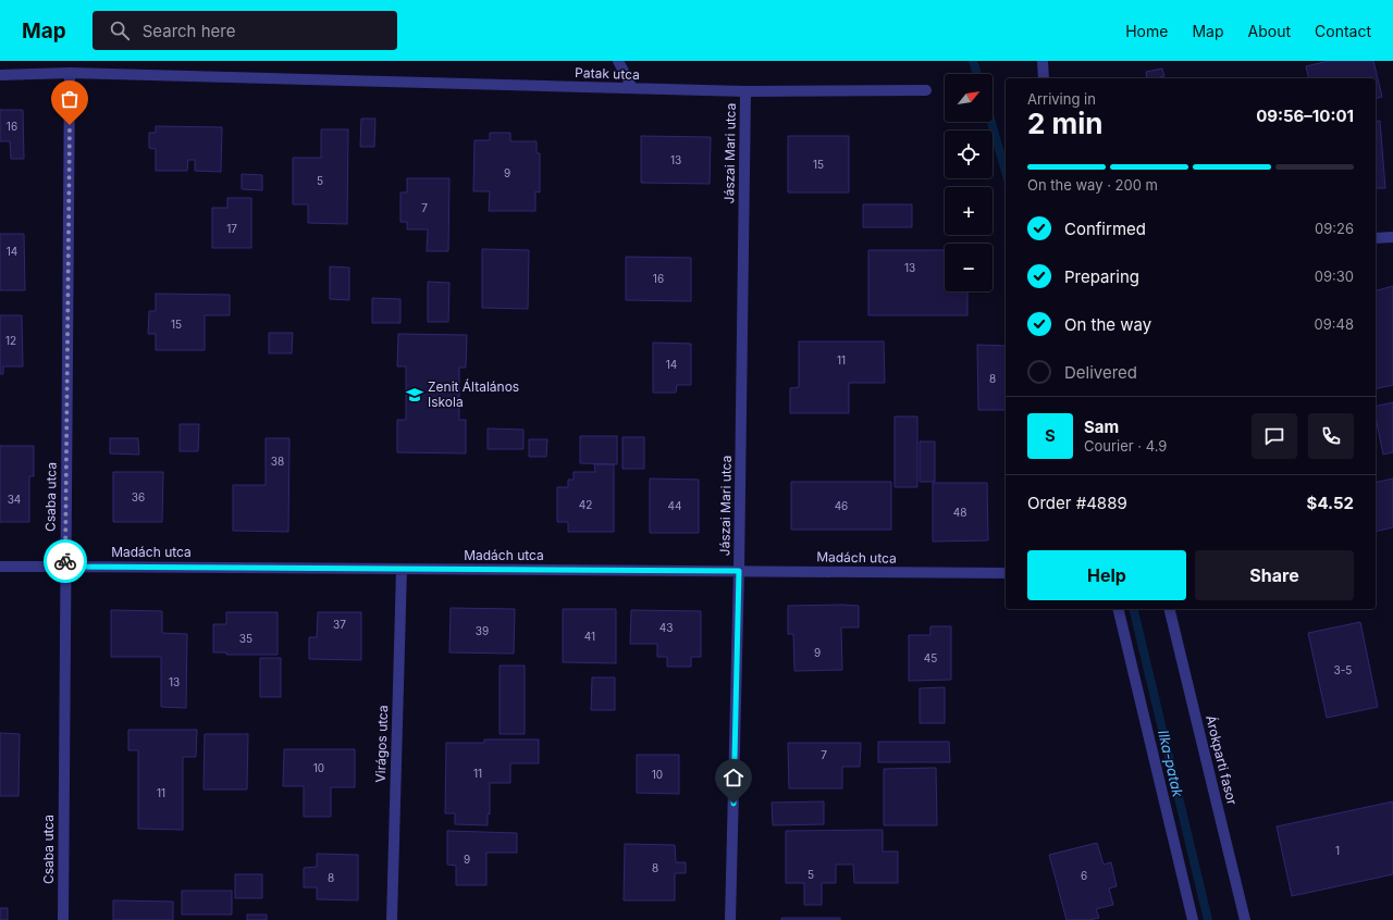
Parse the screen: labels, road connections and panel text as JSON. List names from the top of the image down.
{
  "streets": {
    "street": [
      "Patak utca",
      "Jászai Mari utca",
      "Csaba utca",
      "Madách utca",
      "Virágos utca",
      "Árokparti fasor"
    ]
  },
  "crossings": [
    ["Patak utca", "Jászai Mari utca"],
    ["Patak utca", "Csaba utca"],
    ["Jászai Mari utca", "Madách utca"],
    ["Csaba utca", "Madách utca"],
    ["Madách utca", "Virágos utca"]
  ],
  "water": ["Ilka-patak"],
  "places": {
    "school or university": ["Zenit Általános Iskola"]
  },
  "house_numbers": [
    "16",
    "13",
    "15",
    "9",
    "5",
    "7",
    "17",
    "14",
    "13",
    "16",
    "15",
    "12",
    "11",
    "14",
    "8",
    "38",
    "36",
    "34",
    "42",
    "44",
    "46",
    "48",
    "37",
    "43",
    "39",
    "41",
    "35",
    "9",
    "45",
    "3-5",
    "13",
    "7",
    "10",
    "11",
    "10",
    "11",
    "1",
    "9",
    "8",
    "5",
    "6",
    "8"
  ],
  "north": "top right",
  "page": {
    "header": "Map",
    "search": "Search here",
    "nav": [
      "Home",
      "Map",
      "About",
      "Contact"
    ],
    "map_buttons": ["+", "−"],
    "heading": ["2 min", "Arriving in", "09:56–10:01"],
    "panel": [
      "Sam",
      "Courier · 4.9",
      "Order #4889",
      "$4.52"
    ],
    "bar": "On the way · 200 m",
    "list": [
      ["Confirmed", "09:26"],
      ["Preparing", "09:30"],
      ["On the way", "09:48"],
      "Delivered"
    ],
    "round": "S",
    "buttons": ["Help", "Share"]
  }
}
